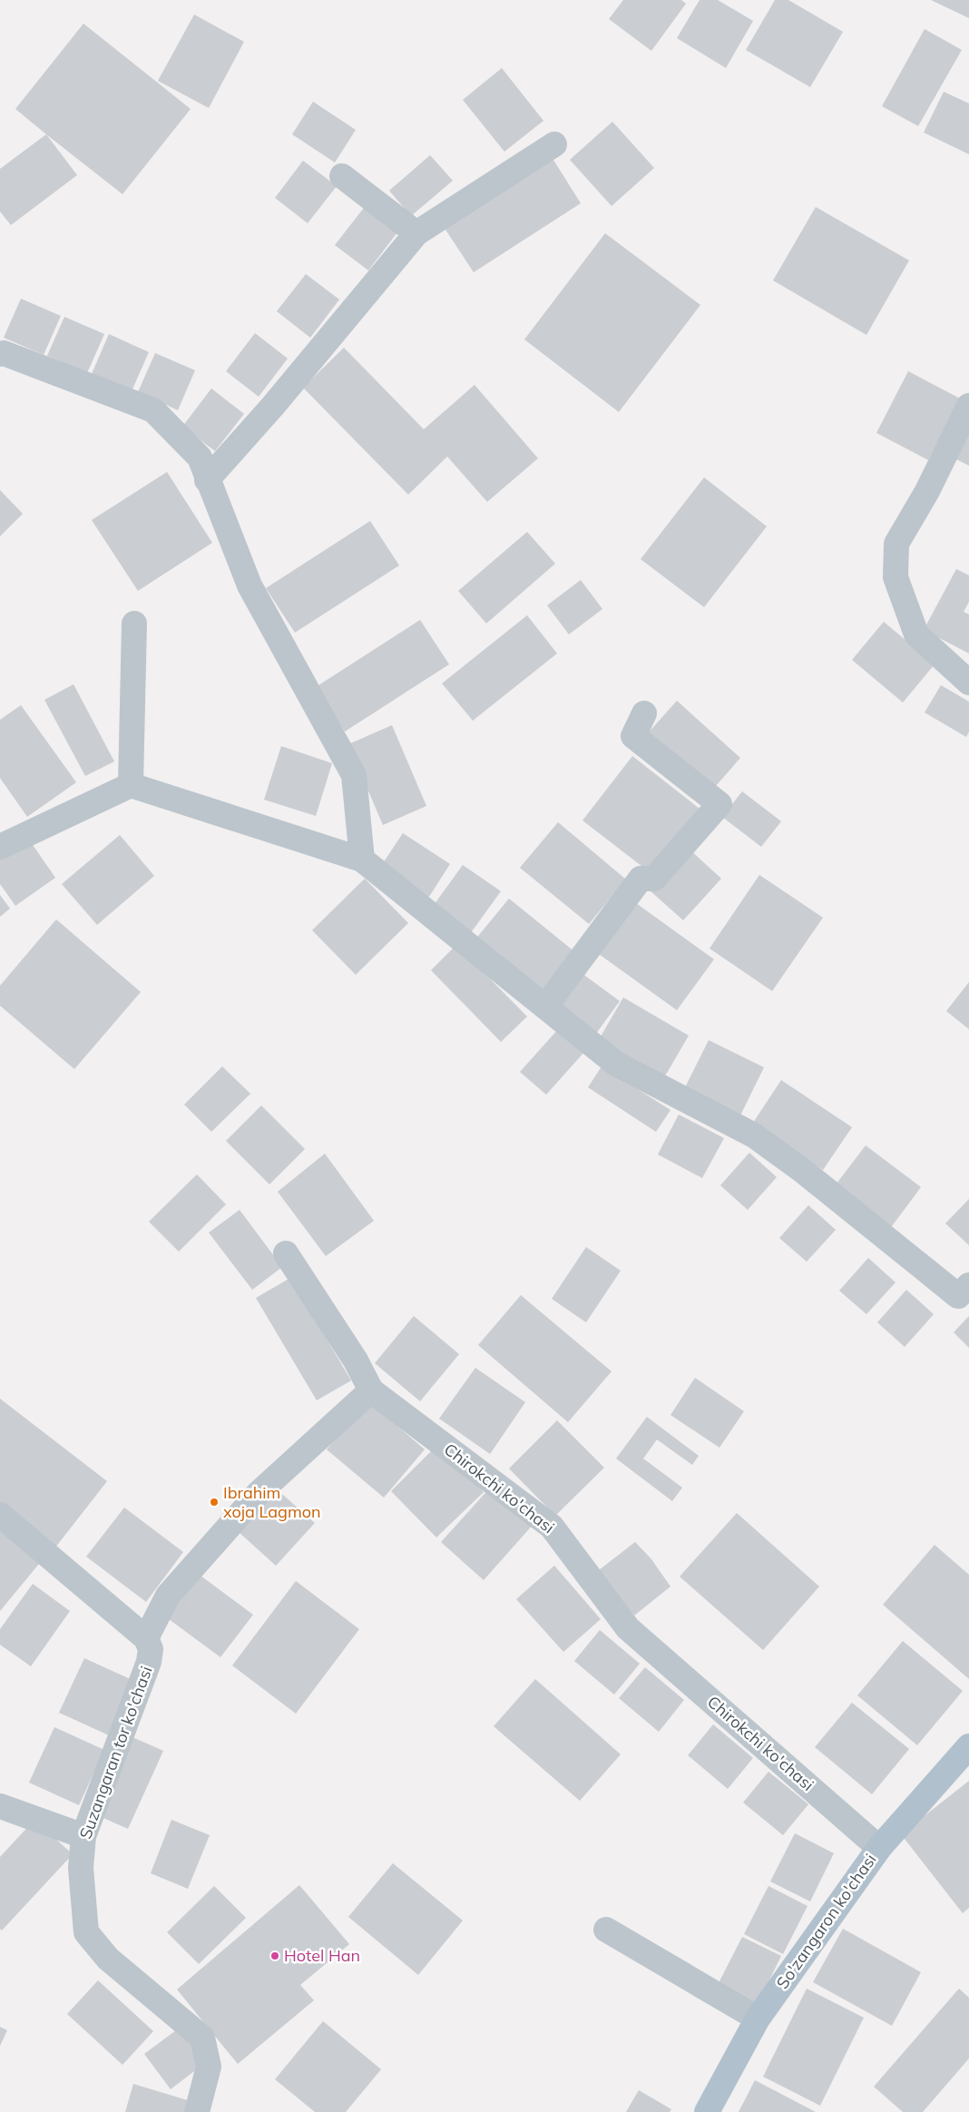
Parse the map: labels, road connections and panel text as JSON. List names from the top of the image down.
{
  "streets": {
    "main road": ["So'zangaron ko'chasi"],
    "street": ["Chirokchi ko'chasi", "Suzangaran tor ko'chasi"]
  },
  "crossings": [
    ["Chirokchi ko'chasi", "So'zangaron ko'chasi"]
  ],
  "places": ["Ibrahim xoja Lagmon", "Hotel Han"]
}
